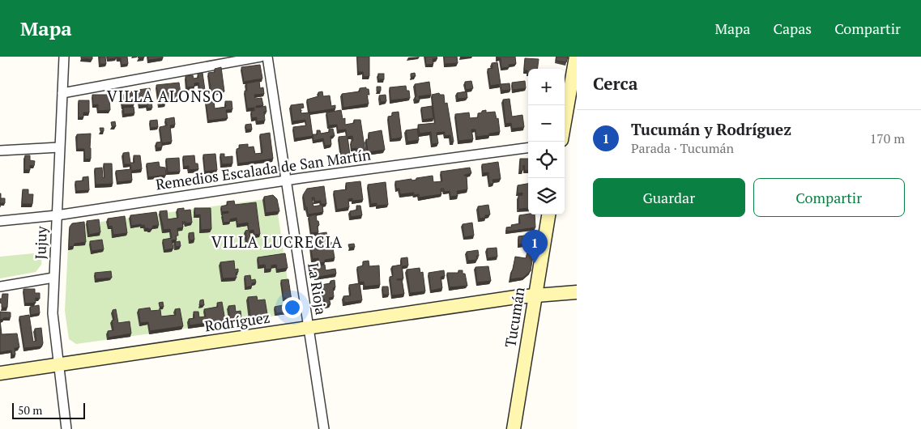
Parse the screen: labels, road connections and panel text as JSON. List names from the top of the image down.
{
  "streets": {
    "main road": ["Tucumán", "Rodríguez"],
    "street": ["Remedios Escalada de San Martín", "Jujuy", "La Rioja"]
  },
  "crossings": [
    ["Remedios Escalada de San Martín", "Jujuy"],
    ["Remedios Escalada de San Martín", "La Rioja"],
    ["Jujuy", "Rodríguez"],
    ["La Rioja", "Rodríguez"],
    ["Tucumán", "Rodríguez"]
  ],
  "districts": ["VILLA ALONSO", "VILLA LUCRECIA"],
  "scale_bar": "50 m",
  "page": {
    "header": "Mapa",
    "nav": ["Mapa", "Capas", "Compartir"],
    "heading": "Cerca",
    "map_buttons": ["+", "−"],
    "list": [
      {
        "mark": "1",
        "name": "Tucumán y Rodríguez",
        "note": "Parada · Tucumán",
        "value": "170 m"
      }
    ],
    "buttons": ["Guardar", "Compartir"],
    "pins": "1",
    "scale": "50 m"
  }
}
